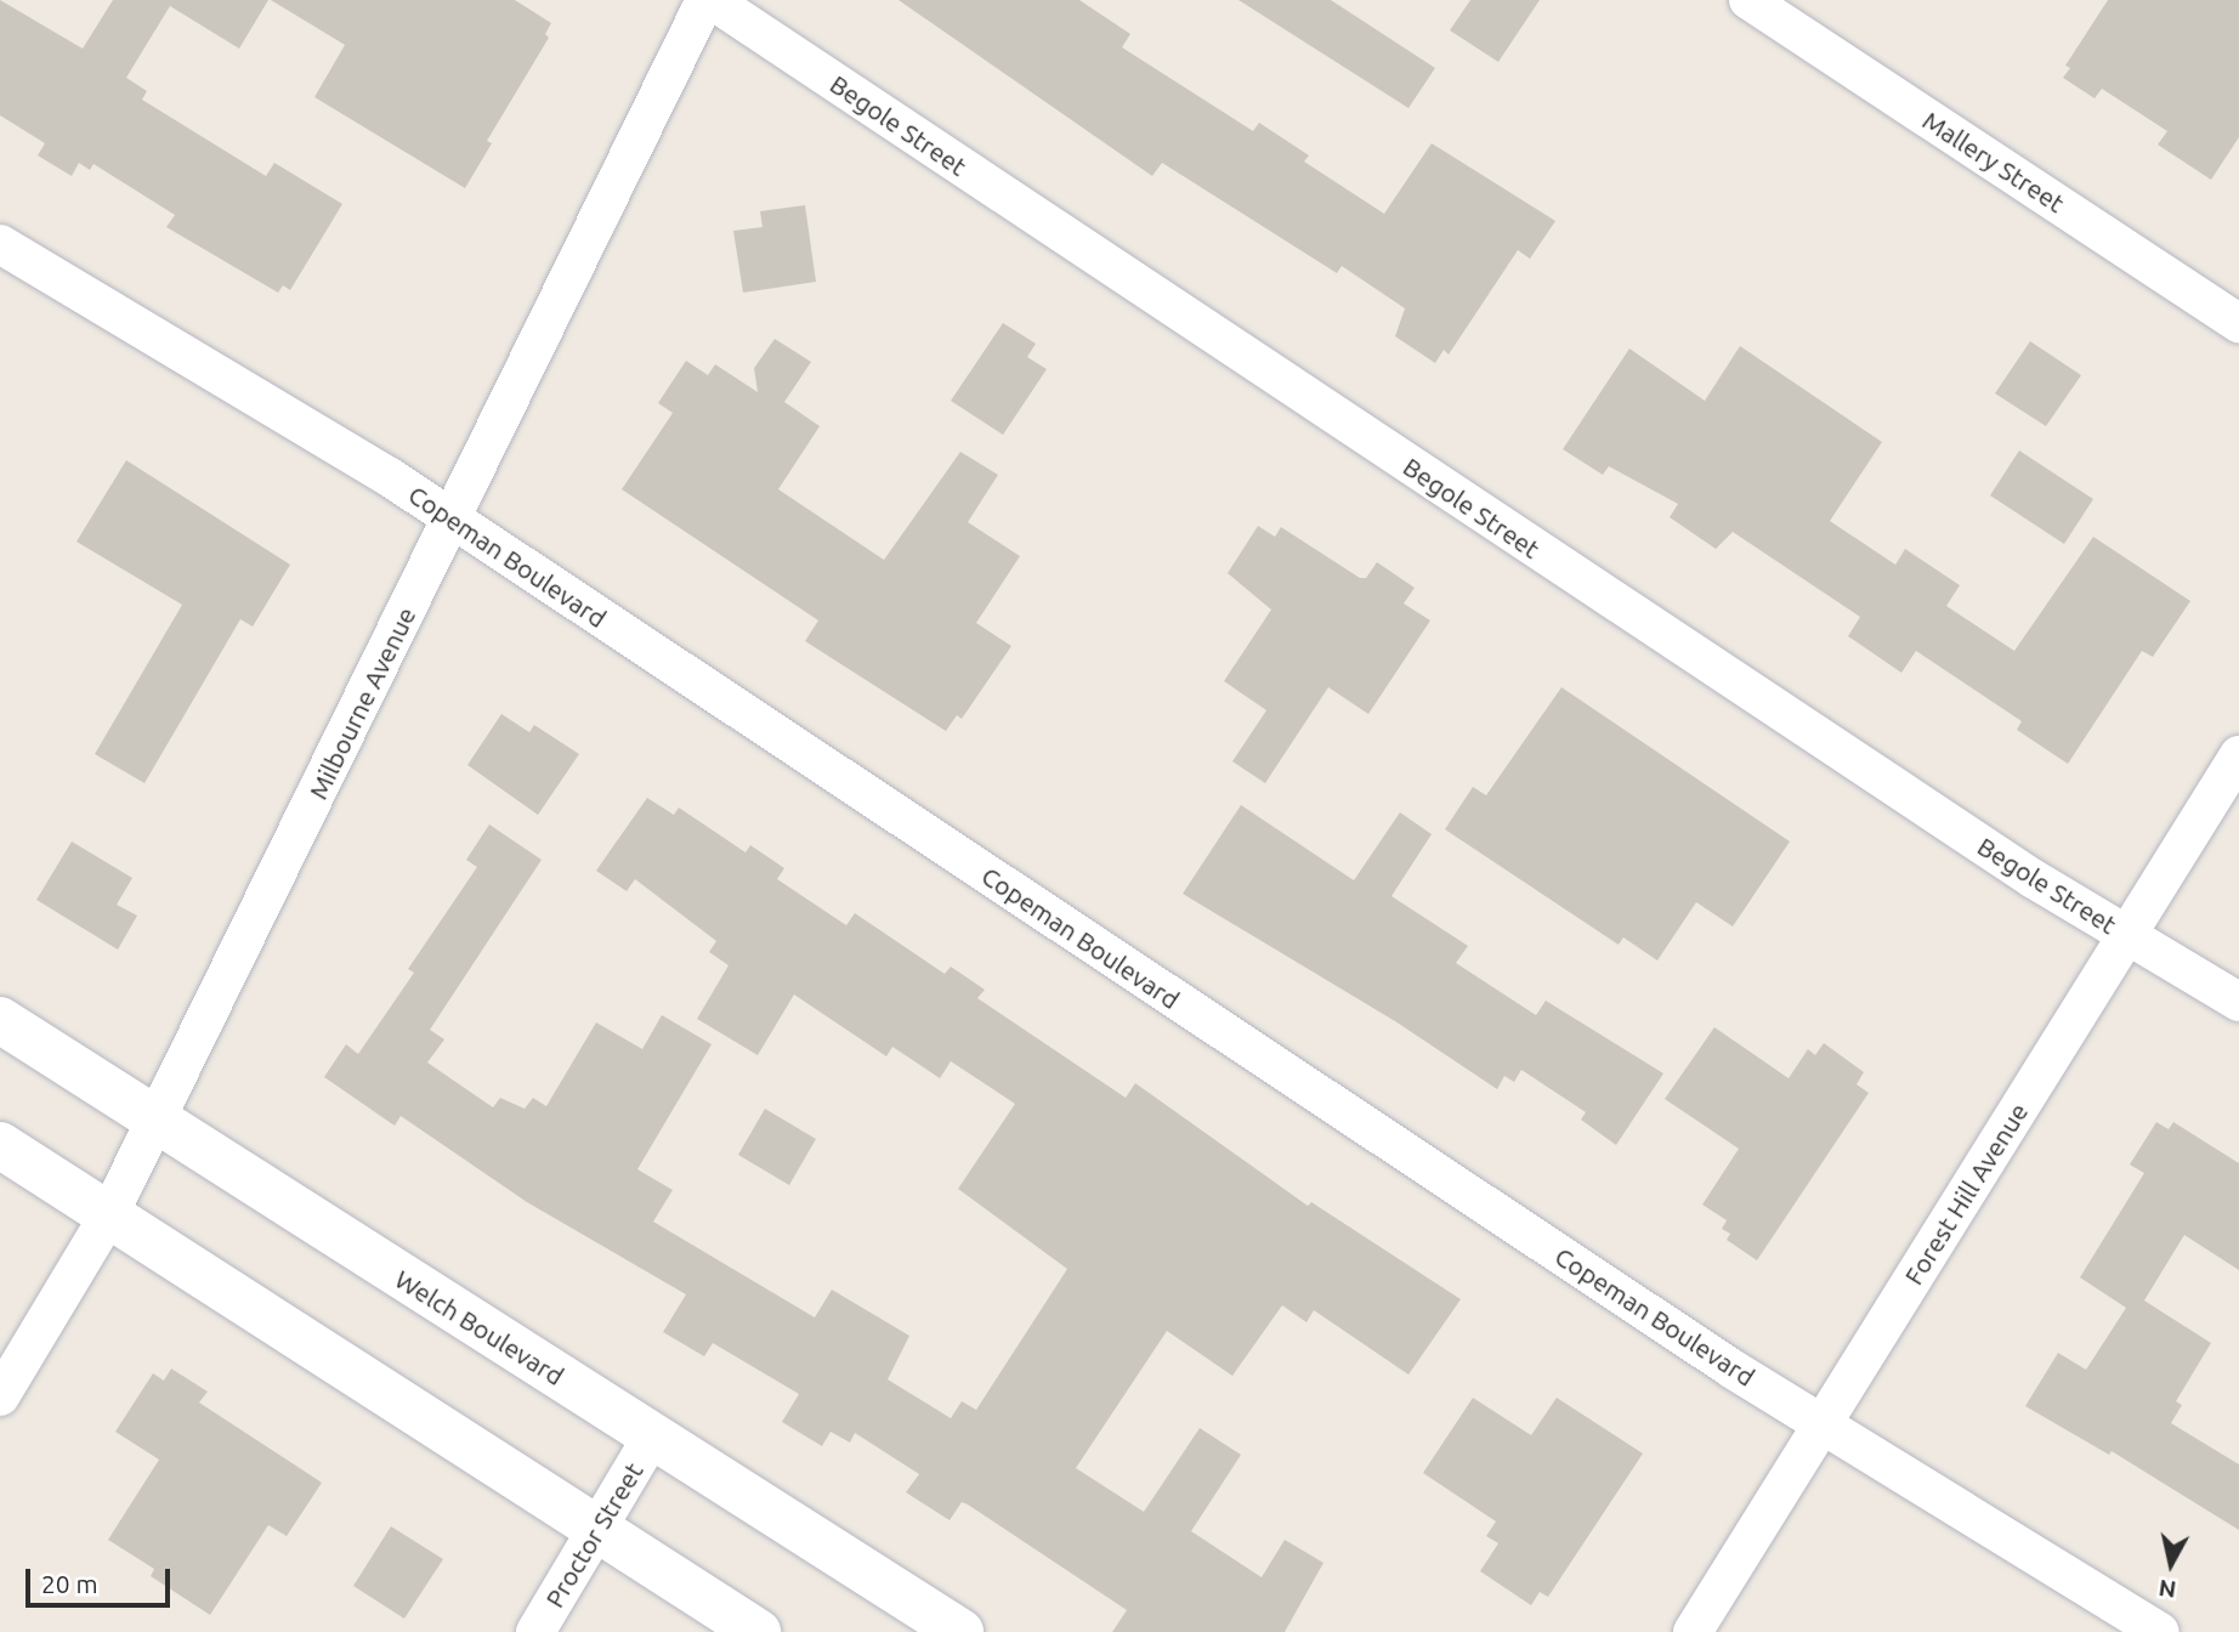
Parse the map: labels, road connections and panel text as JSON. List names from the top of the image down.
{
  "streets": {
    "main road": ["Welch Boulevard"],
    "street": [
      "Begole Street",
      "Mallery Street",
      "Copeman Boulevard",
      "Milbourne Avenue",
      "Forest Hill Avenue",
      "Proctor Street"
    ]
  },
  "crossings": [
    ["Begole Street", "Milbourne Avenue"],
    ["Begole Street", "Forest Hill Avenue"],
    ["Copeman Boulevard", "Milbourne Avenue"],
    ["Copeman Boulevard", "Forest Hill Avenue"],
    ["Milbourne Avenue", "Welch Boulevard"],
    ["Welch Boulevard", "Proctor Street"]
  ],
  "scale_bar": "20 m",
  "north": "bottom"
}
